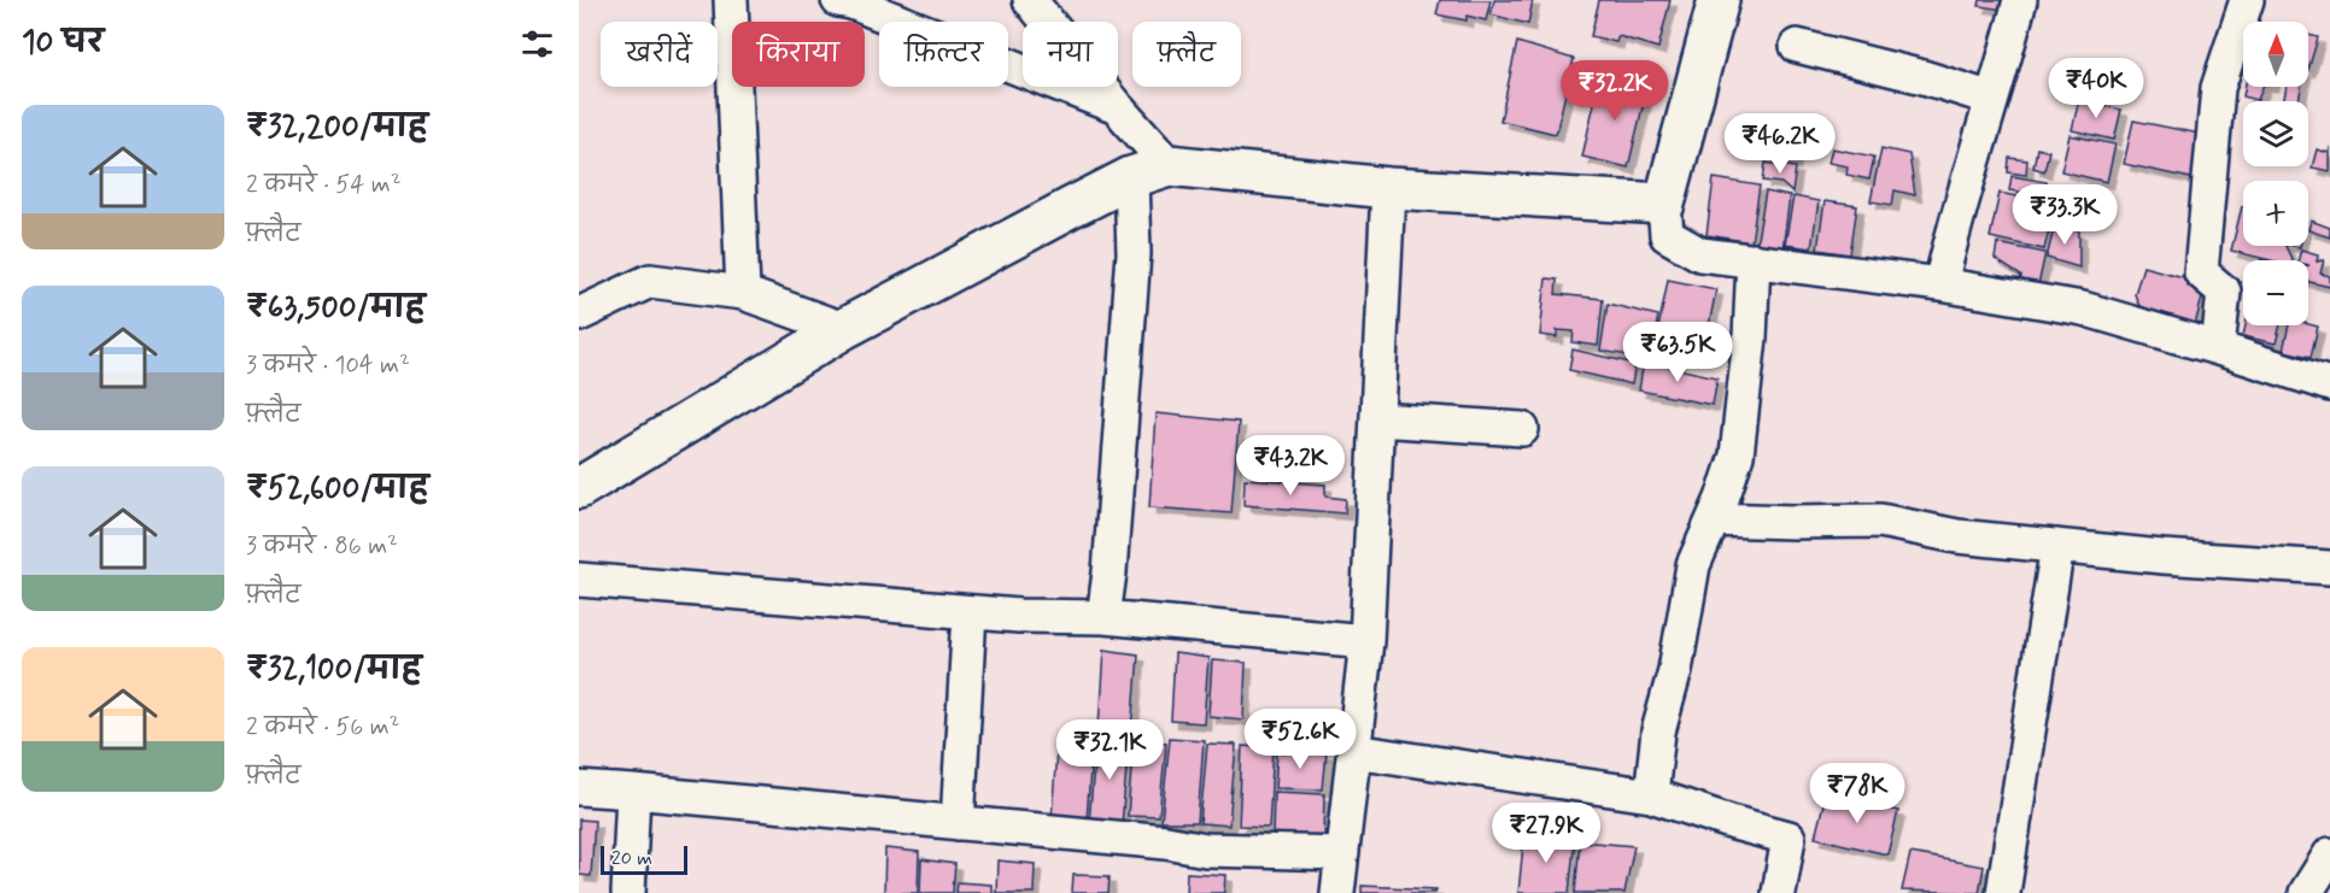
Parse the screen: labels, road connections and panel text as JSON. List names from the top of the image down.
{
  "scale_bar": "20 m",
  "north": "top",
  "page": {
    "heading": "10 घर",
    "map_buttons": ["+", "−"],
    "chip": [
      "खरीदें",
      "किराया",
      "फ़िल्टर",
      "नया",
      "फ़्लैट"
    ],
    "price": [
      "₹40K",
      "₹32.2K",
      "₹46.2K",
      "₹33.3K",
      "₹63.5K",
      "₹43.2K",
      "₹52.6K",
      "₹32.1K",
      "₹78K",
      "₹27.9K"
    ],
    "list": [
      {
        "name": "₹32,200/माह",
        "note": "2 कमरे · 54 m² · फ़्लैट"
      },
      {
        "name": "₹63,500/माह",
        "note": "3 कमरे · 104 m² · फ़्लैट"
      },
      {
        "name": "₹52,600/माह",
        "note": "3 कमरे · 86 m² · फ़्लैट"
      },
      {
        "name": "₹32,100/माह",
        "note": "2 कमरे · 56 m² · फ़्लैट"
      }
    ],
    "scale": "20 m"
  }
}
